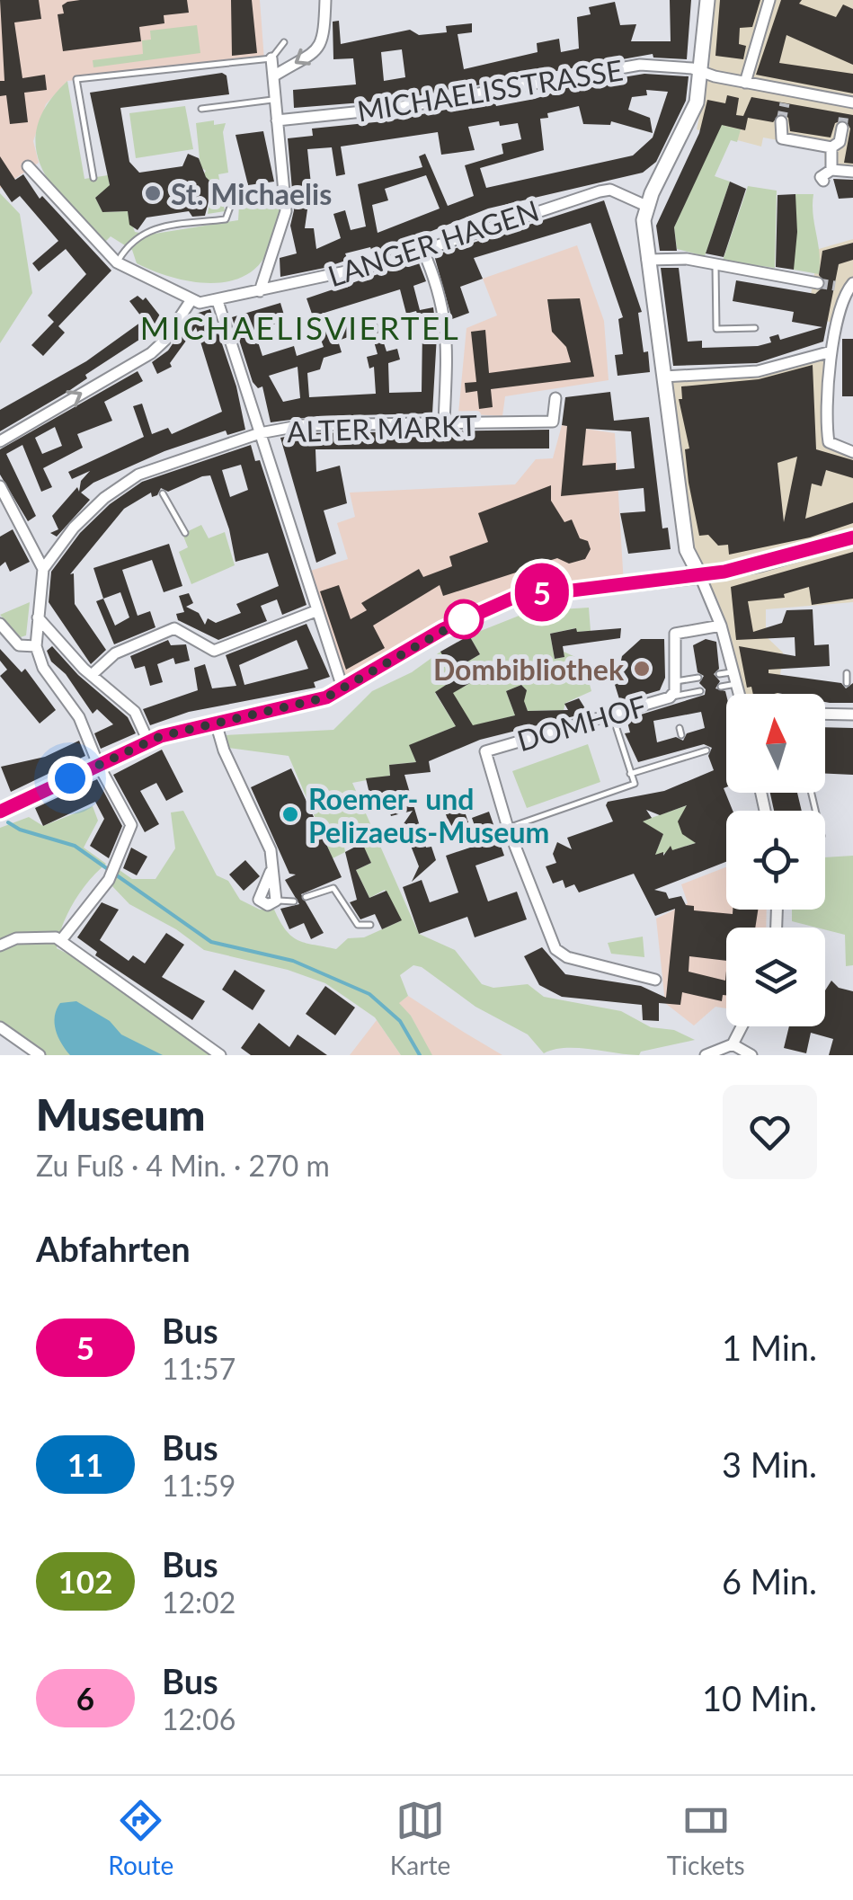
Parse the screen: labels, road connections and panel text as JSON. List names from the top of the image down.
{
  "streets": {
    "street": [
      "MICHAELISSTRASSE",
      "LANGER HAGEN",
      "ALTER MARKT",
      "DOMHOF"
    ]
  },
  "districts": ["MICHAELISVIERTEL"],
  "places": ["St. Michaelis", "Dombibliothek", "Roemer- und Pelizaeus-Museum"],
  "lines": ["bus line 5"],
  "north": "top",
  "page": {
    "on_map": "5",
    "heading": [
      ["Museum", "Zu Fuß · 4 Min. · 270 m"],
      "Abfahrten"
    ],
    "list": [
      {
        "mark": "5",
        "name": "Bus",
        "note": "11:57",
        "value": "1 Min."
      },
      {
        "mark": "11",
        "name": "Bus",
        "note": "11:59",
        "value": "3 Min."
      },
      {
        "mark": "102",
        "name": "Bus",
        "note": "12:02",
        "value": "6 Min."
      },
      {
        "mark": "6",
        "name": "Bus",
        "note": "12:06",
        "value": "10 Min."
      }
    ],
    "tabs": ["Route", "Karte", "Tickets"]
  }
}
